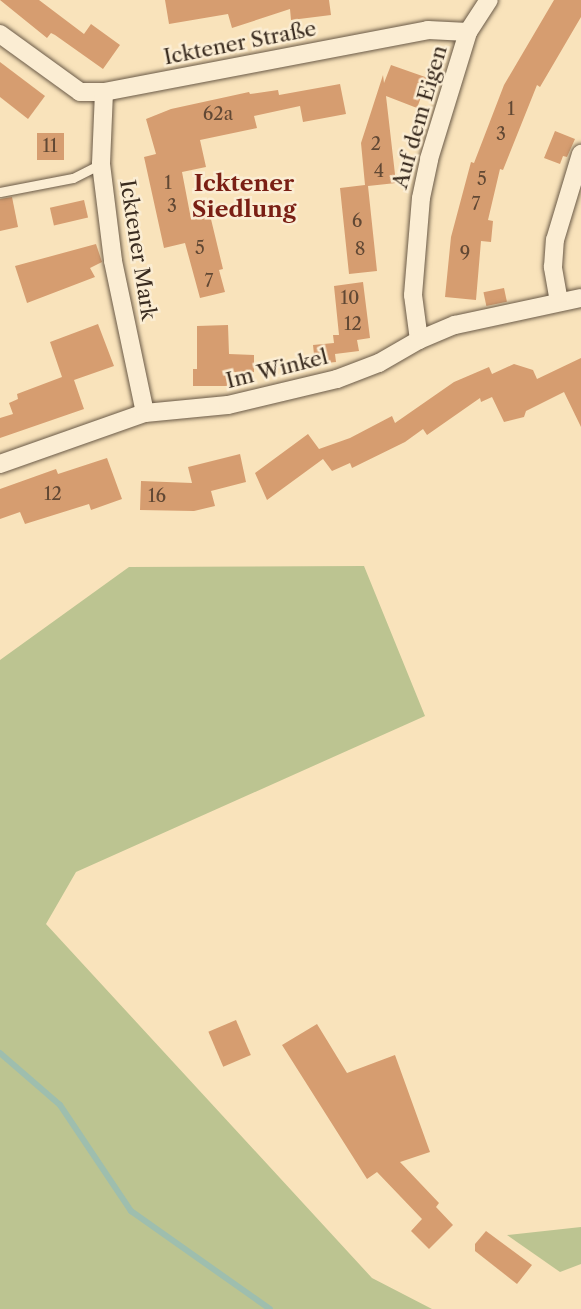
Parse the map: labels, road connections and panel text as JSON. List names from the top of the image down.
{
  "streets": {
    "street": [
      "Icktener Straße",
      "Auf dem Eigen",
      "Icktener Mark",
      "Im Winkel"
    ]
  },
  "crossings": [
    ["Icktener Straße", "Auf dem Eigen"],
    ["Icktener Straße", "Icktener Mark"],
    ["Auf dem Eigen", "Im Winkel"],
    ["Icktener Mark", "Im Winkel"]
  ],
  "districts": ["Icktener Siedlung"],
  "house_numbers": [
    "1",
    "62a",
    "3",
    "2",
    "11",
    "4",
    "5",
    "1",
    "7",
    "3",
    "6",
    "5",
    "8",
    "9",
    "7",
    "10",
    "12",
    "12",
    "16"
  ]
}
